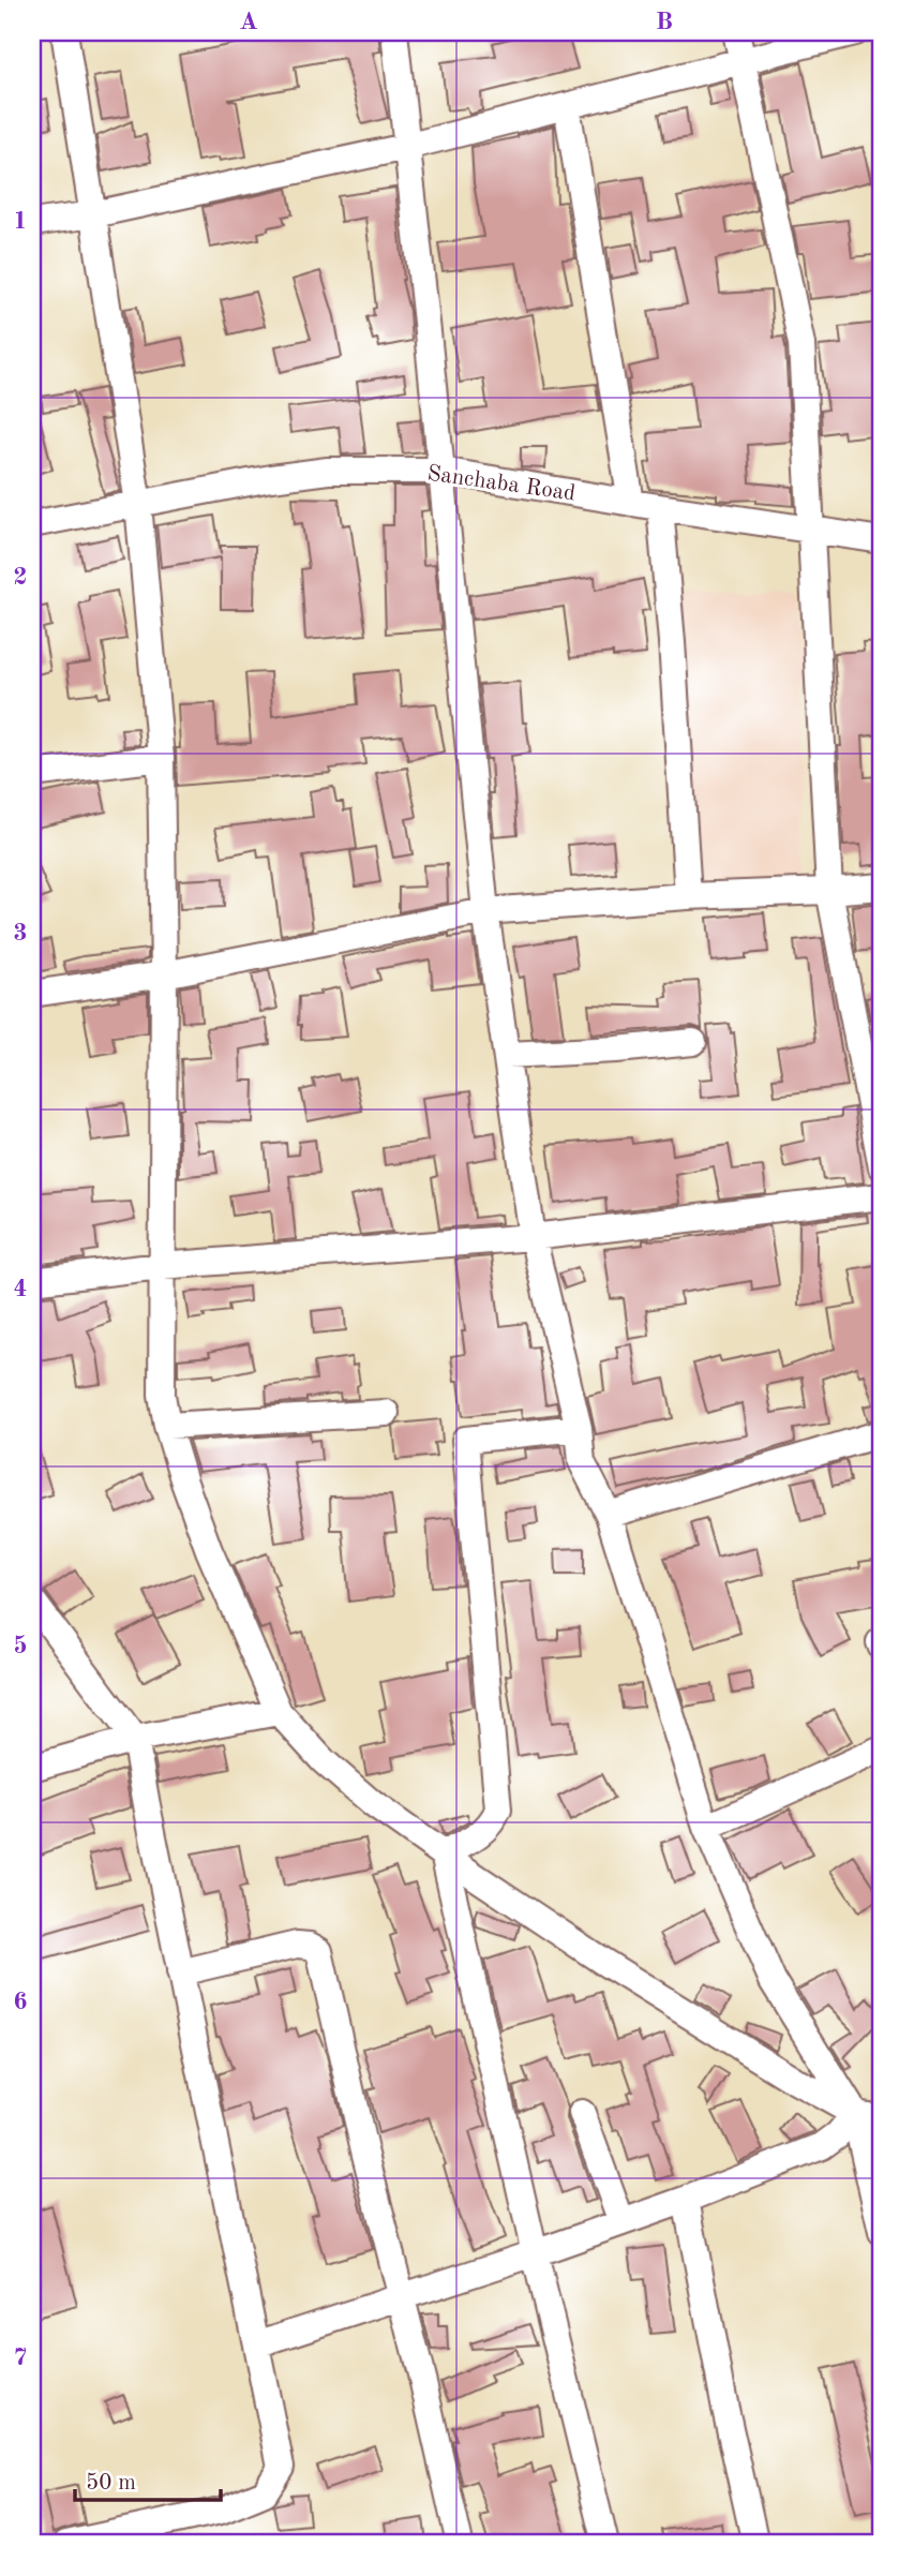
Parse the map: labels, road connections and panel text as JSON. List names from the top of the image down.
{
  "streets": {
    "street": ["Sanchaba Road"]
  },
  "scale_bar": "50 m",
  "grid": {
    "columns": ["A", "B"],
    "rows": [
      "1",
      "2",
      "3",
      "4",
      "5",
      "6",
      "7"
    ]
  }
}
